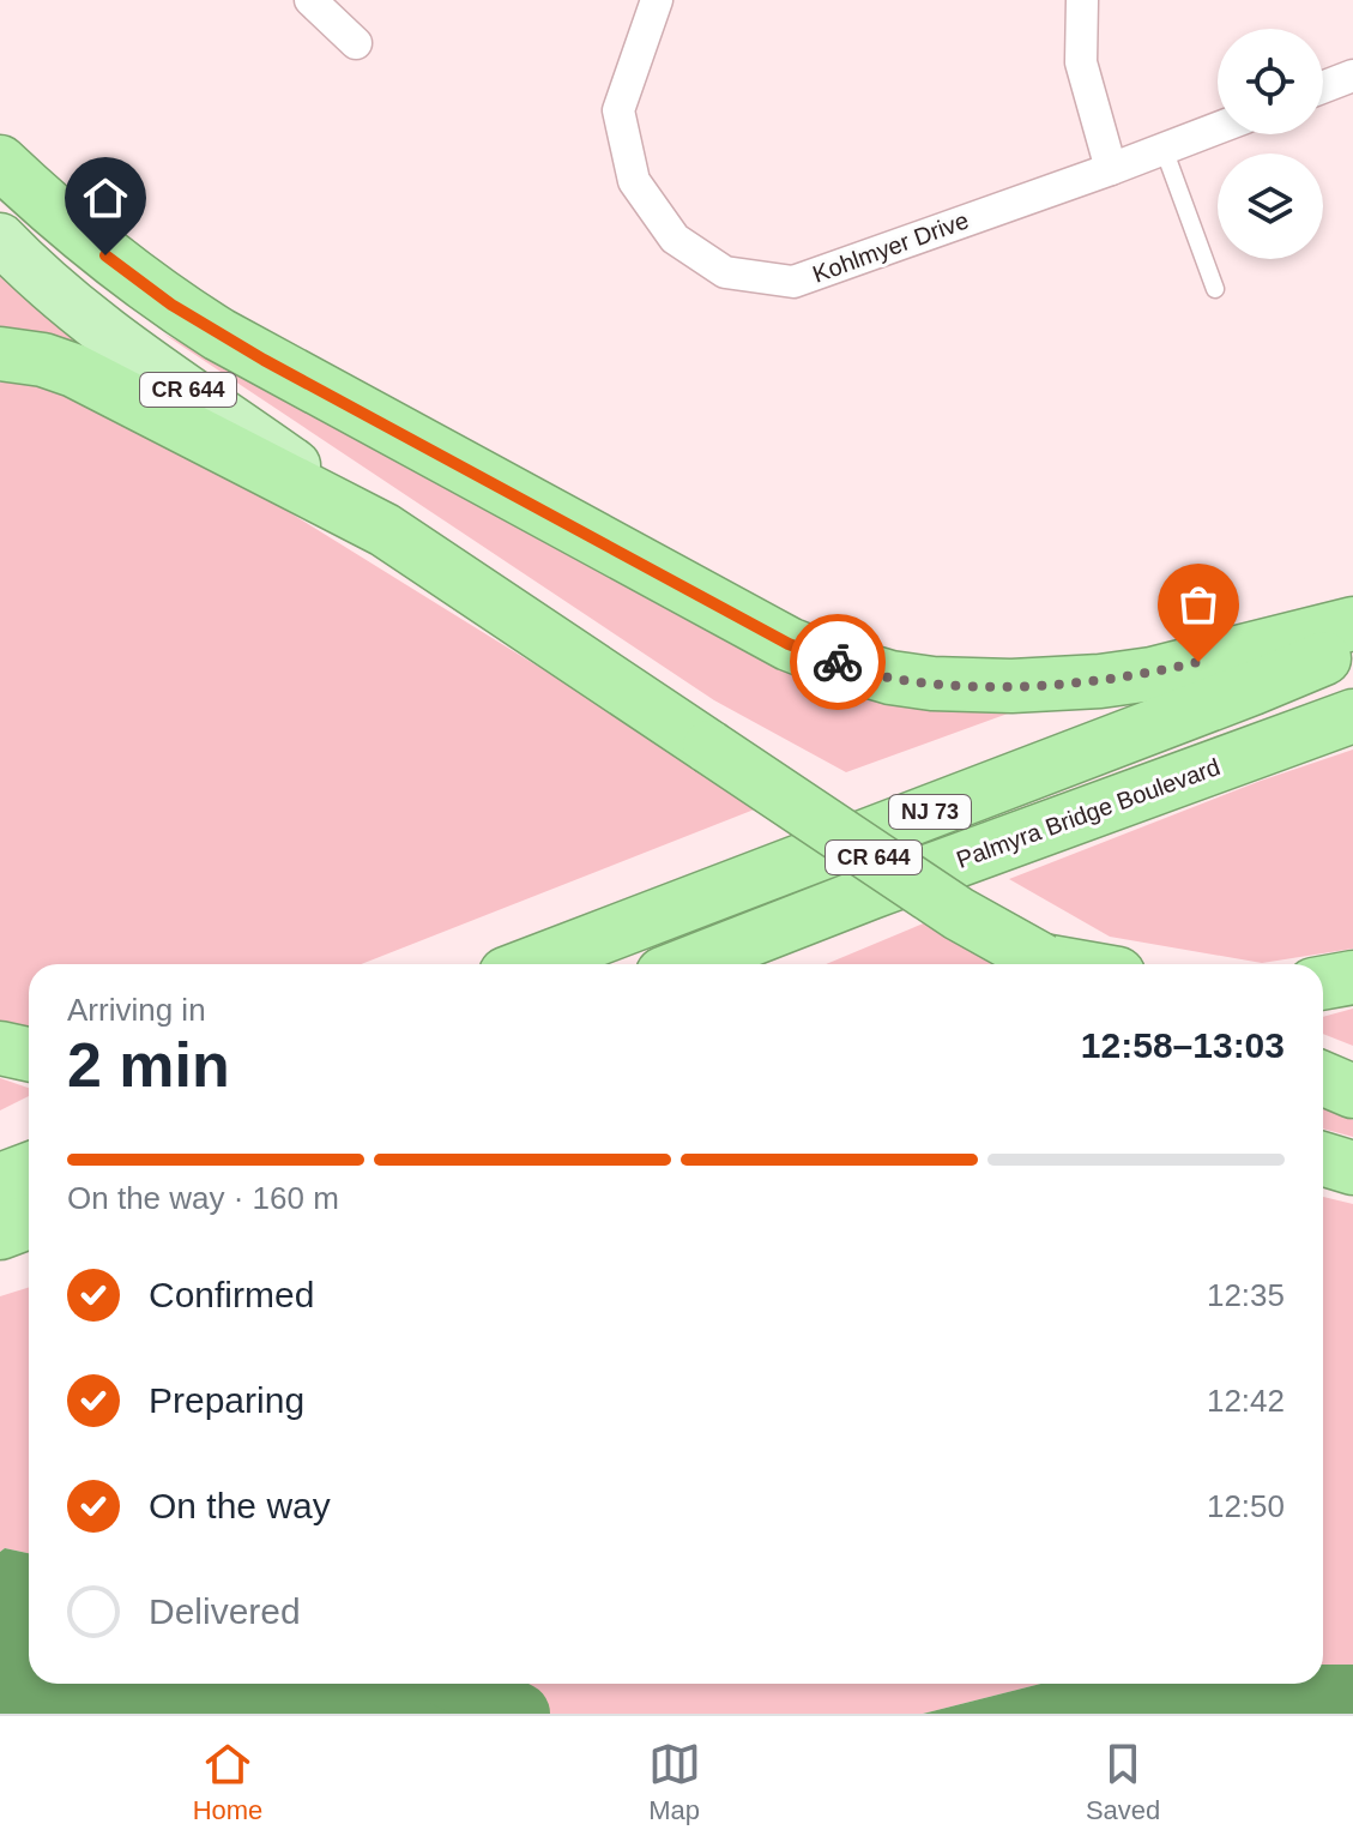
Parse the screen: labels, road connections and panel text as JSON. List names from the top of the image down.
{
  "streets": {
    "highway": ["CR 644", "NJ 73", "Palmyra Bridge Boulevard"],
    "street": ["Kohlmyer Drive"]
  },
  "page": {
    "heading": ["2 min", "Arriving in", "12:58–13:03"],
    "bar": "On the way · 160 m",
    "list": [
      ["Confirmed", "12:35"],
      ["Preparing", "12:42"],
      ["On the way", "12:50"],
      "Delivered"
    ],
    "tabs": ["Home", "Map", "Saved"]
  }
}
